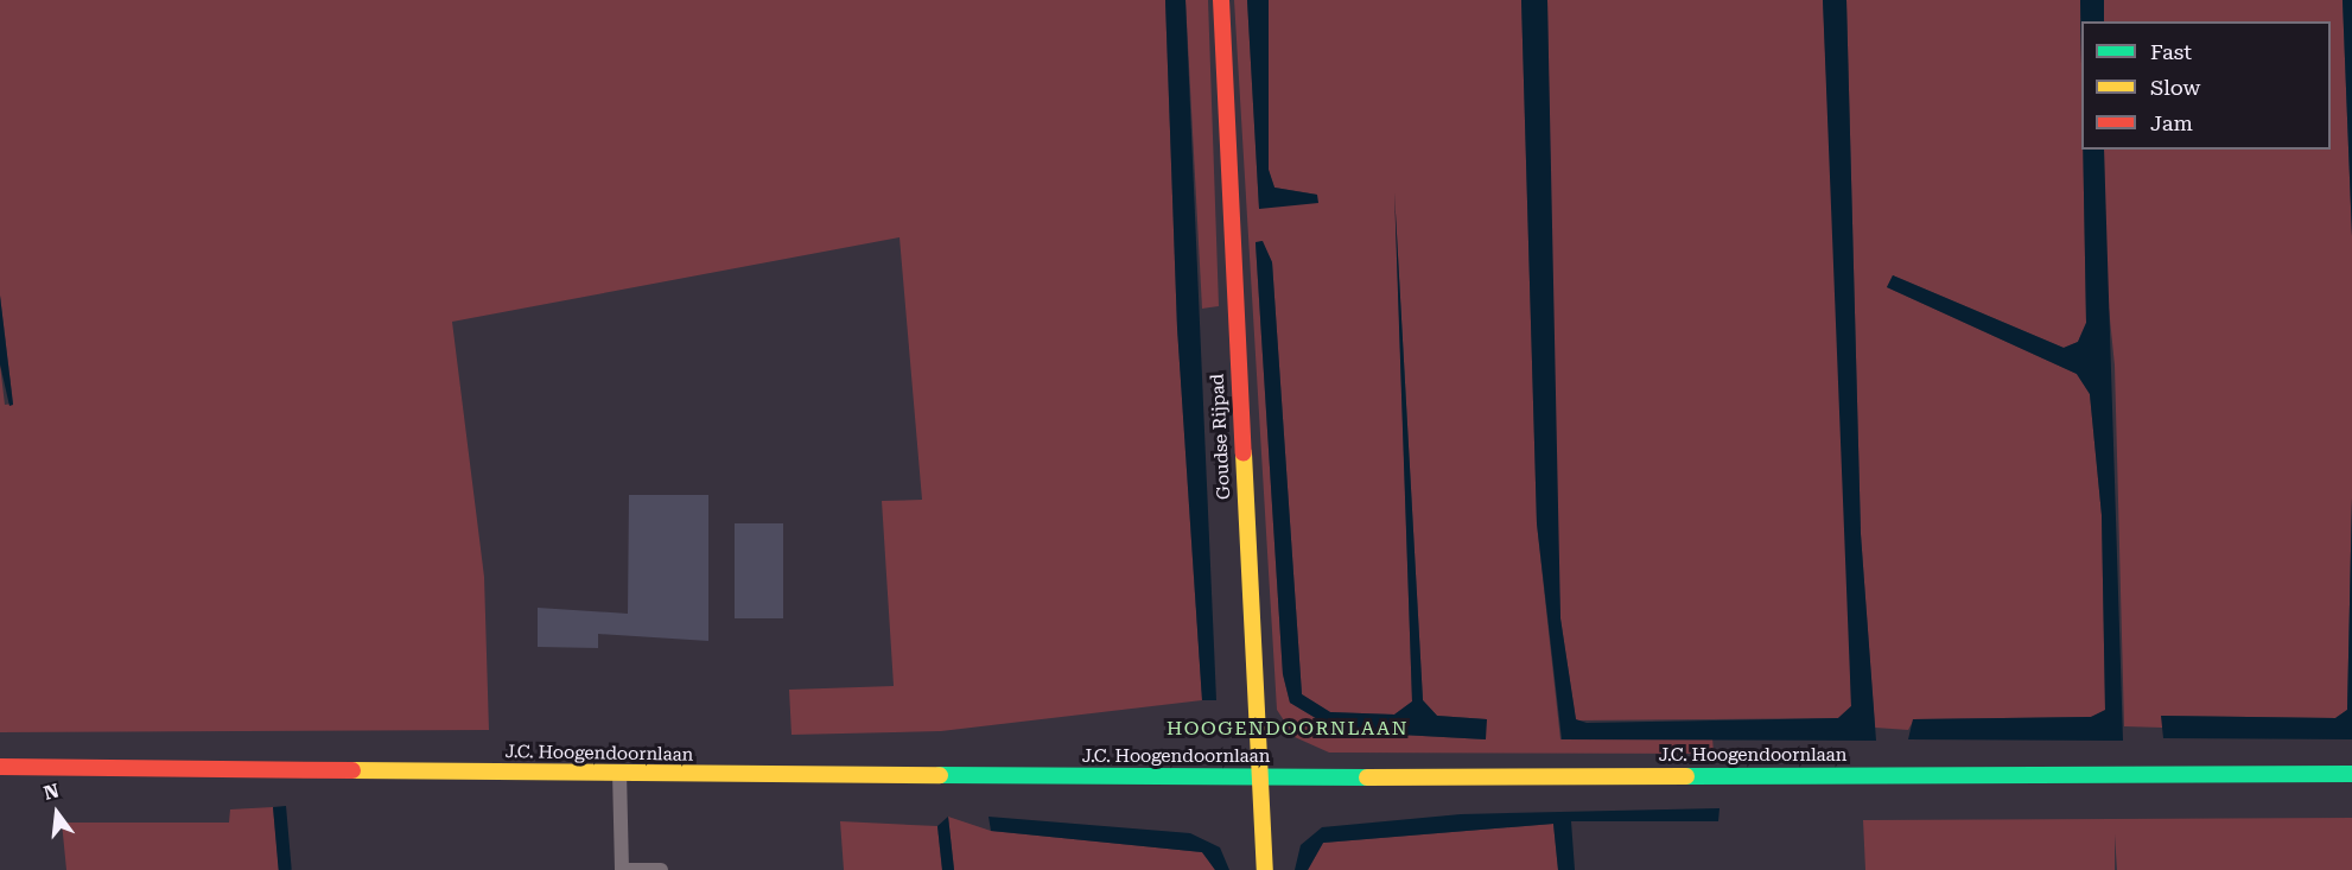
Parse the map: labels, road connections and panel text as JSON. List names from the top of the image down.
{
  "streets": {
    "street": ["Goudse Rijpad", "J.C. Hoogendoornlaan"]
  },
  "crossings": [
    ["Goudse Rijpad", "J.C. Hoogendoornlaan"]
  ],
  "districts": ["HOOGENDOORNLAAN"],
  "legend": ["Fast", "Slow", "Jam"],
  "north": "top"
}
